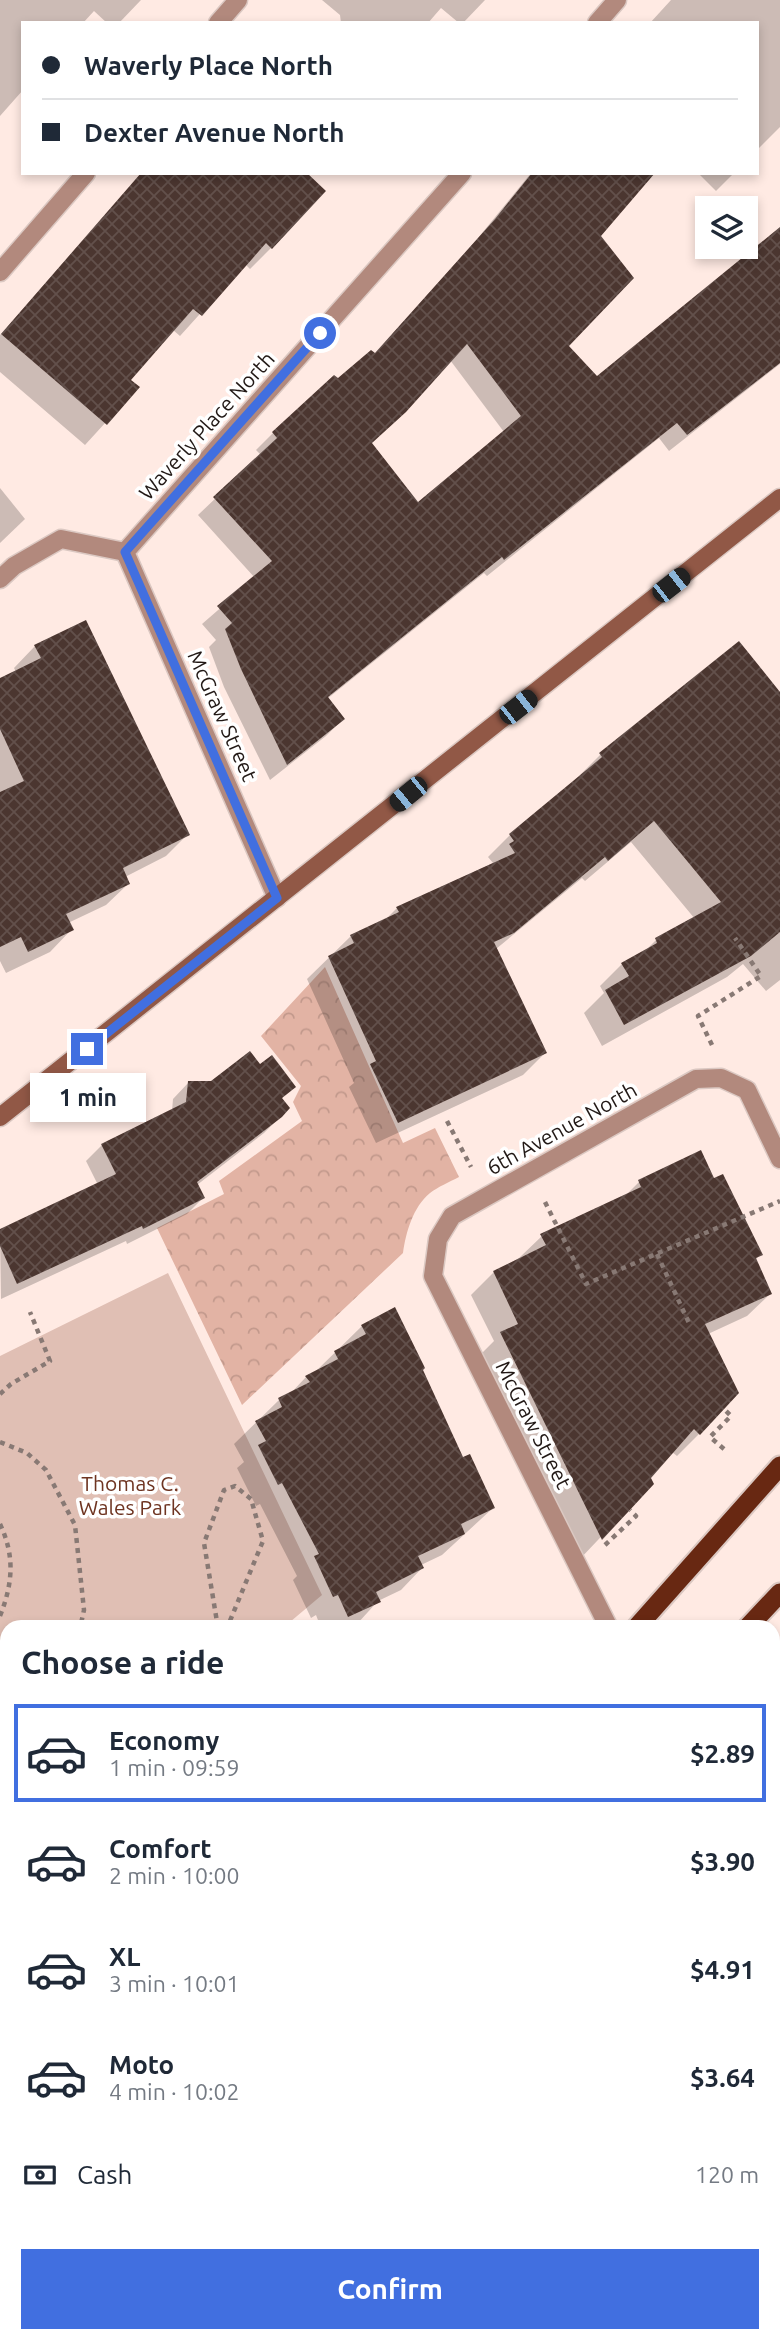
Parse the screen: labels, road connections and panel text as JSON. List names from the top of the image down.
{
  "streets": {
    "street": ["Waverly Place North", "McGraw Street", "6th Avenue North"]
  },
  "crossings": [
    ["Waverly Place North", "McGraw Street"],
    ["McGraw Street", "6th Avenue North"]
  ],
  "parks": ["Thomas C. Wales Park"],
  "page": {
    "banner": ["Waverly Place North", "Dexter Avenue North"],
    "bubble": "1 min",
    "heading": "Choose a ride",
    "list": [
      {
        "name": "Economy",
        "note": "1 min · 09:59",
        "value": "$2.89"
      },
      {
        "name": "Comfort",
        "note": "2 min · 10:00",
        "value": "$3.90"
      },
      {
        "name": "XL",
        "note": "3 min · 10:01",
        "value": "$4.91"
      },
      {
        "name": "Moto",
        "note": "4 min · 10:02",
        "value": "$3.64"
      }
    ],
    "pay": ["Cash", "120 m"],
    "buttons": "Confirm"
  }
}
